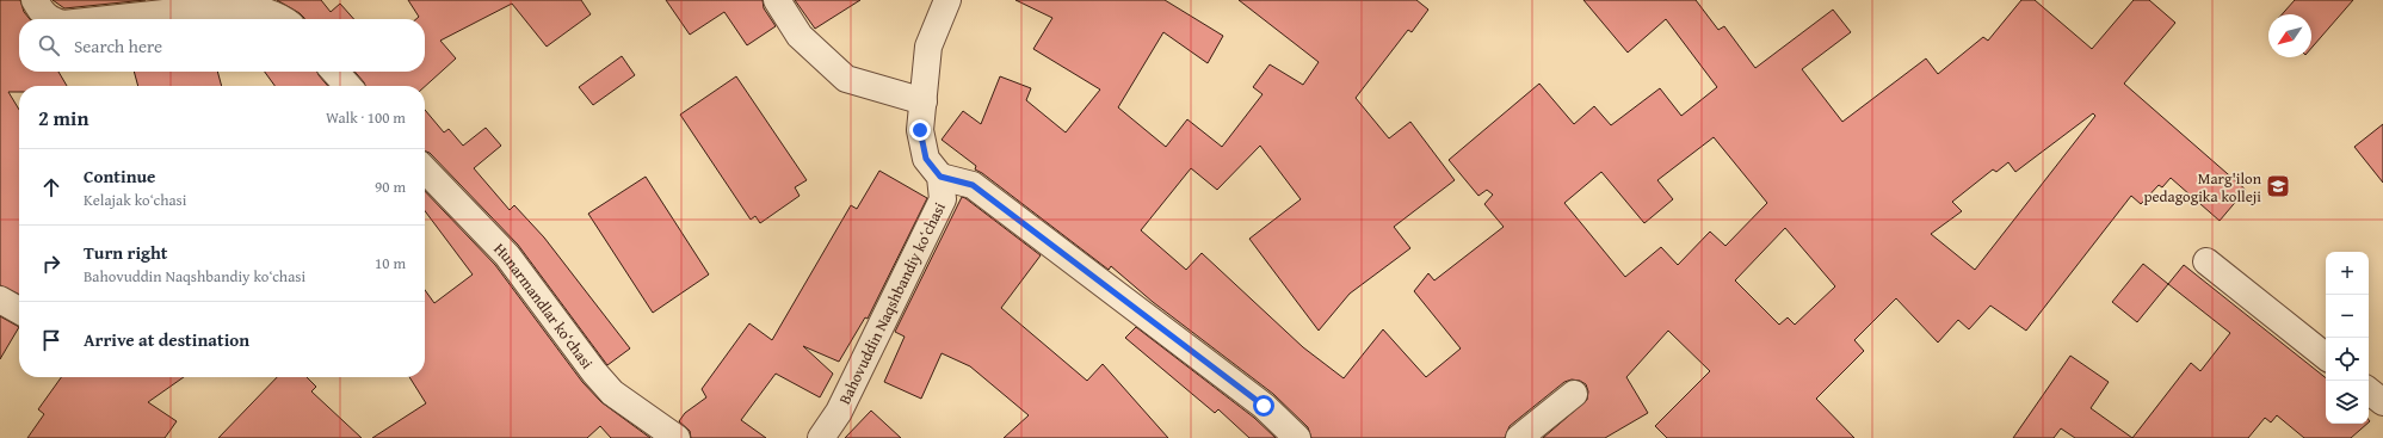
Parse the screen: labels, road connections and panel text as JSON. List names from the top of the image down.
{
  "streets": {
    "street": ["Bahovuddin Naqshbandiy koʻchasi", "Hunarmandlar ko‘chasi"]
  },
  "places": {
    "school or university": ["Marg'ilon pedagogika kolleji"]
  },
  "north": "bottom left",
  "page": {
    "search": "Search here",
    "heading": ["2 min", "Walk · 100 m"],
    "list": [
      ["Continue", "Kelajak koʻchasi", "90 m"],
      ["Turn right", "Bahovuddin Naqshbandiy koʻchasi", "10 m"],
      "Arrive at destination"
    ],
    "map_buttons": ["+", "−"]
  }
}
